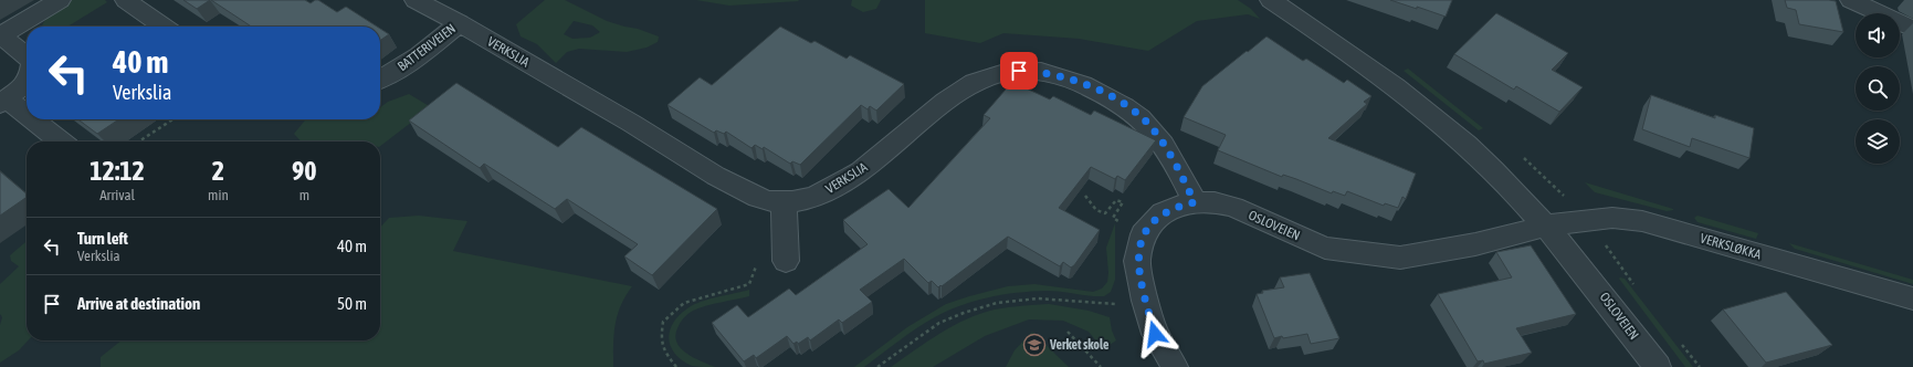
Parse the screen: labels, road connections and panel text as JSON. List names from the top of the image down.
{
  "streets": {
    "street": [
      "BATTERIVEIEN",
      "VERKSLIA",
      "OSLOVEIEN",
      "VERKSLØKKA"
    ]
  },
  "crossings": [
    ["BATTERIVEIEN", "VERKSLIA"],
    ["VERKSLIA", "OSLOVEIEN"],
    ["OSLOVEIEN", "VERKSLØKKA"]
  ],
  "places": {
    "school or university": ["Verket skole"]
  },
  "page": {
    "turn": ["40 m", "Verkslia"],
    "eta": [
      "12:12",
      "Arrival",
      "2",
      "min",
      "90",
      "m"
    ],
    "list": [
      {
        "name": "Turn left",
        "note": "Verkslia",
        "value": "40 m"
      },
      {
        "name": "Arrive at destination",
        "value": "50 m"
      }
    ]
  }
}
